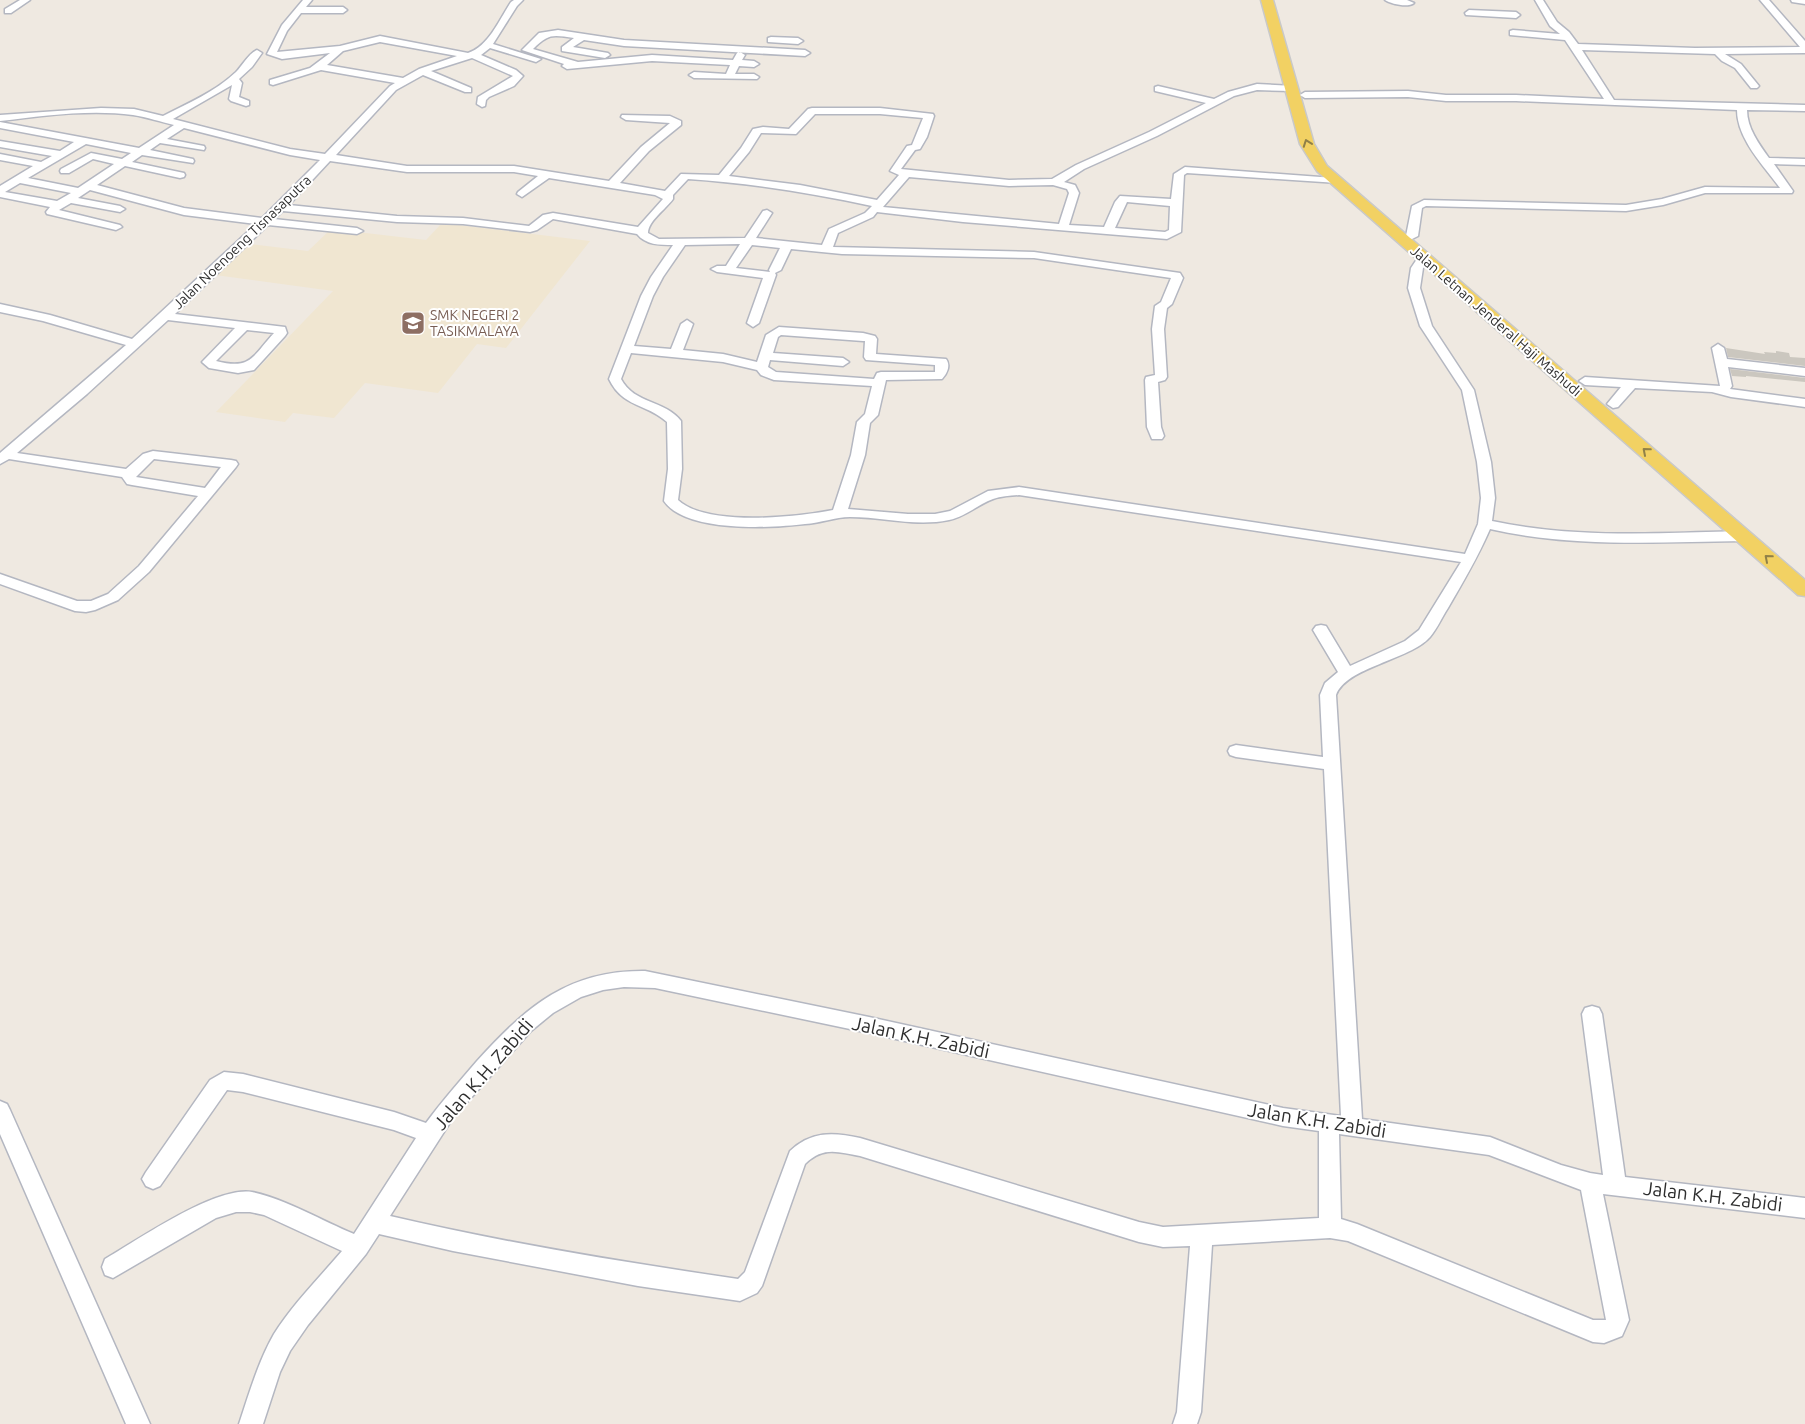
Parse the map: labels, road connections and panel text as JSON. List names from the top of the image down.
{
  "streets": {
    "main road": ["Jalan Letnan Jenderal Haji Mashudi"],
    "street": ["Jalan Noenoeng Tisnasaputra", "Jalan K.H. Zabidi"]
  },
  "places": {
    "school or university": ["SMK NEGERI 2 TASIKMALAYA"]
  }
}
